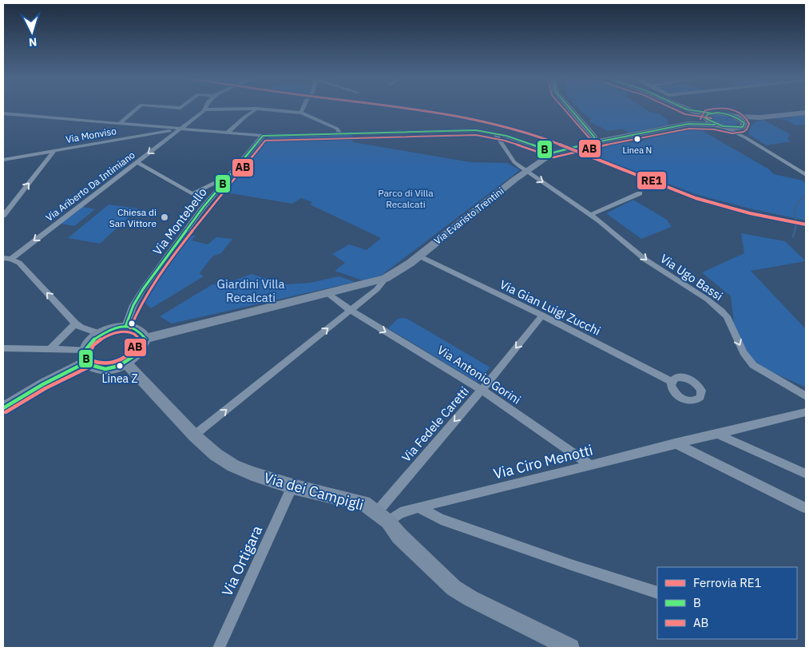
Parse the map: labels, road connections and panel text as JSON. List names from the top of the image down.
{
  "streets": {
    "street": [
      "Via Monviso",
      "Via Ariberto Da Intimiano",
      "Via Evaristo Trentini",
      "Via Montebello",
      "Via Ugo Bassi",
      "Via Gian Luigi Zucchi",
      "Via Antonio Gorini",
      "Via Fedele Caretti",
      "Via Ciro Menotti",
      "Via dei Campigli",
      "Via Ortigara"
    ]
  },
  "crossings": [
    ["Via Monviso", "Via Ariberto Da Intimiano"],
    ["Via Evaristo Trentini", "Via Ugo Bassi"],
    ["Via Evaristo Trentini", "Via Gian Luigi Zucchi"],
    ["Via Montebello", "Via dei Campigli"],
    ["Via Gian Luigi Zucchi", "Via Fedele Caretti"],
    ["Via Antonio Gorini", "Via Fedele Caretti"],
    ["Via Antonio Gorini", "Via Ciro Menotti"],
    ["Via Fedele Caretti", "Via Ciro Menotti"],
    ["Via Fedele Caretti", "Via dei Campigli"],
    ["Via Ciro Menotti", "Via dei Campigli"],
    ["Via dei Campigli", "Via Ortigara"]
  ],
  "one_way": ["Via Ugo Bassi", "Via Antonio Gorini", "Via Fedele Caretti"],
  "parks": ["Parco di Villa Recalcati", "Giardini Villa Recalcati"],
  "places": ["Linea N", "Chiesa di San Vittore", "Linea Z"],
  "lines": ["rail line RE1", "transit line B", "transit line AB"],
  "legend": ["Ferrovia RE1", "B", "AB"],
  "north": "bottom"
}
